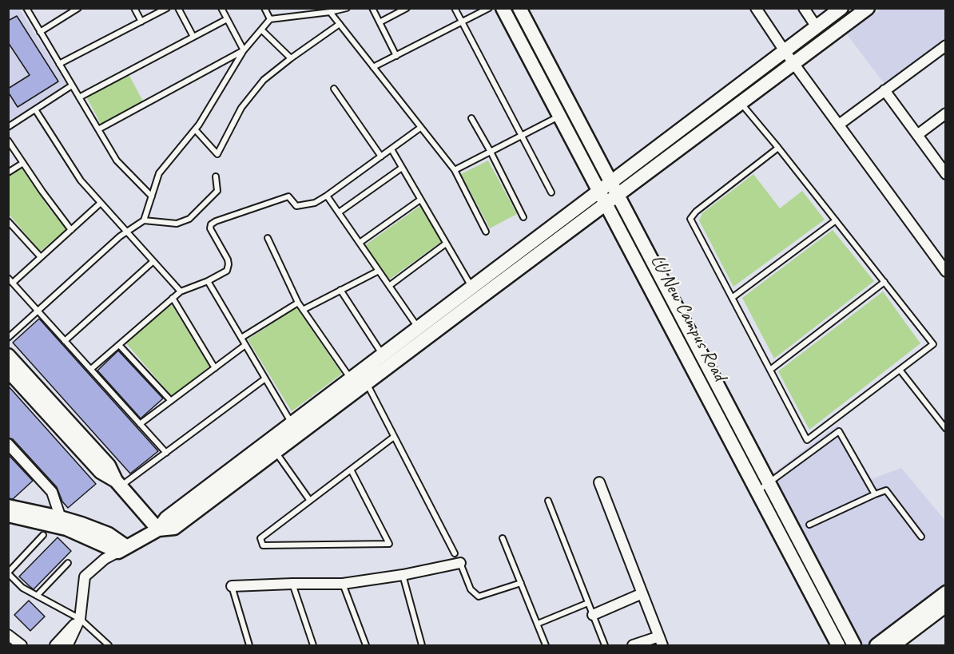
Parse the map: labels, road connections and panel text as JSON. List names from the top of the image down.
{
  "streets": {
    "street": ["LU New Campus Road"]
  }
}
